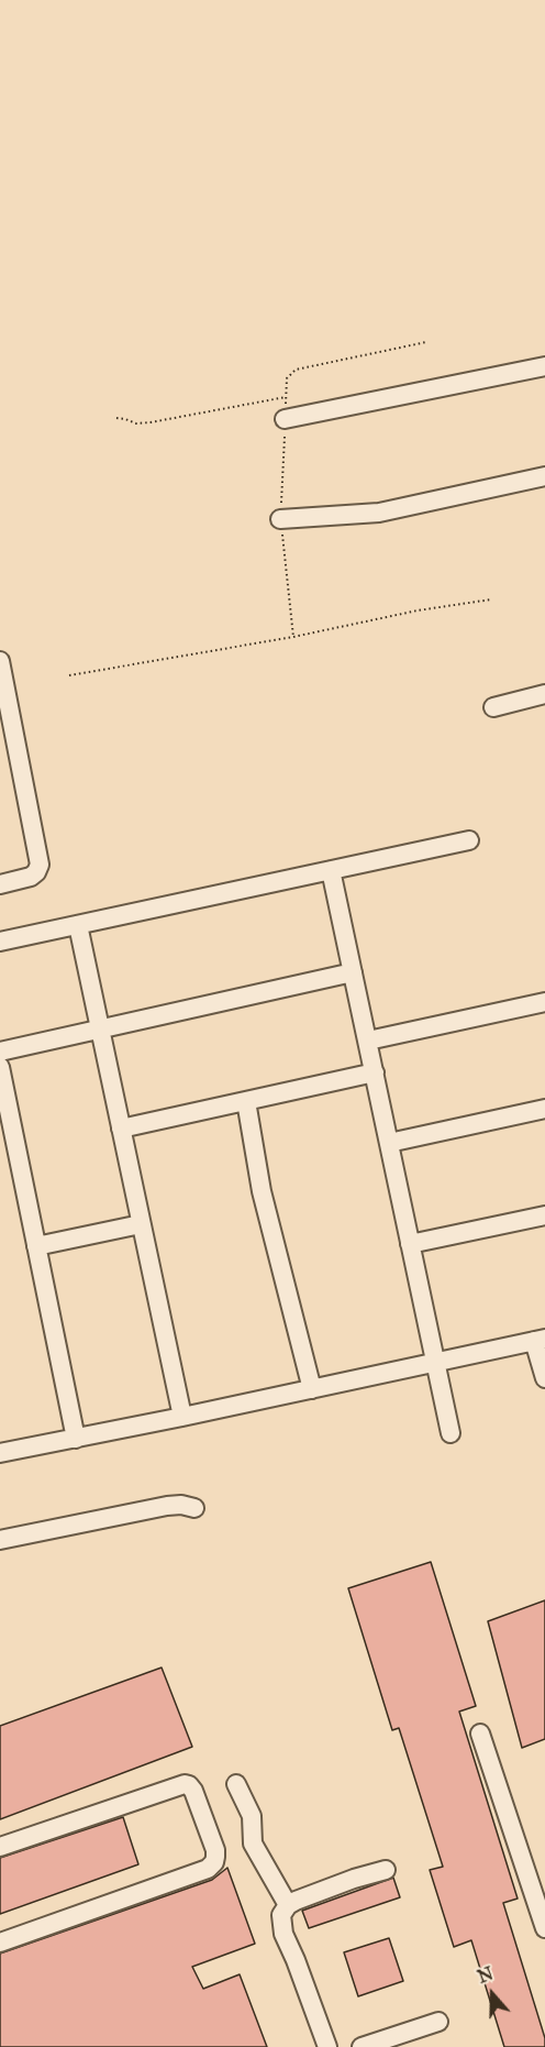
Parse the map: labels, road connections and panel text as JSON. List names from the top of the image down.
{
  "north": "top"
}
